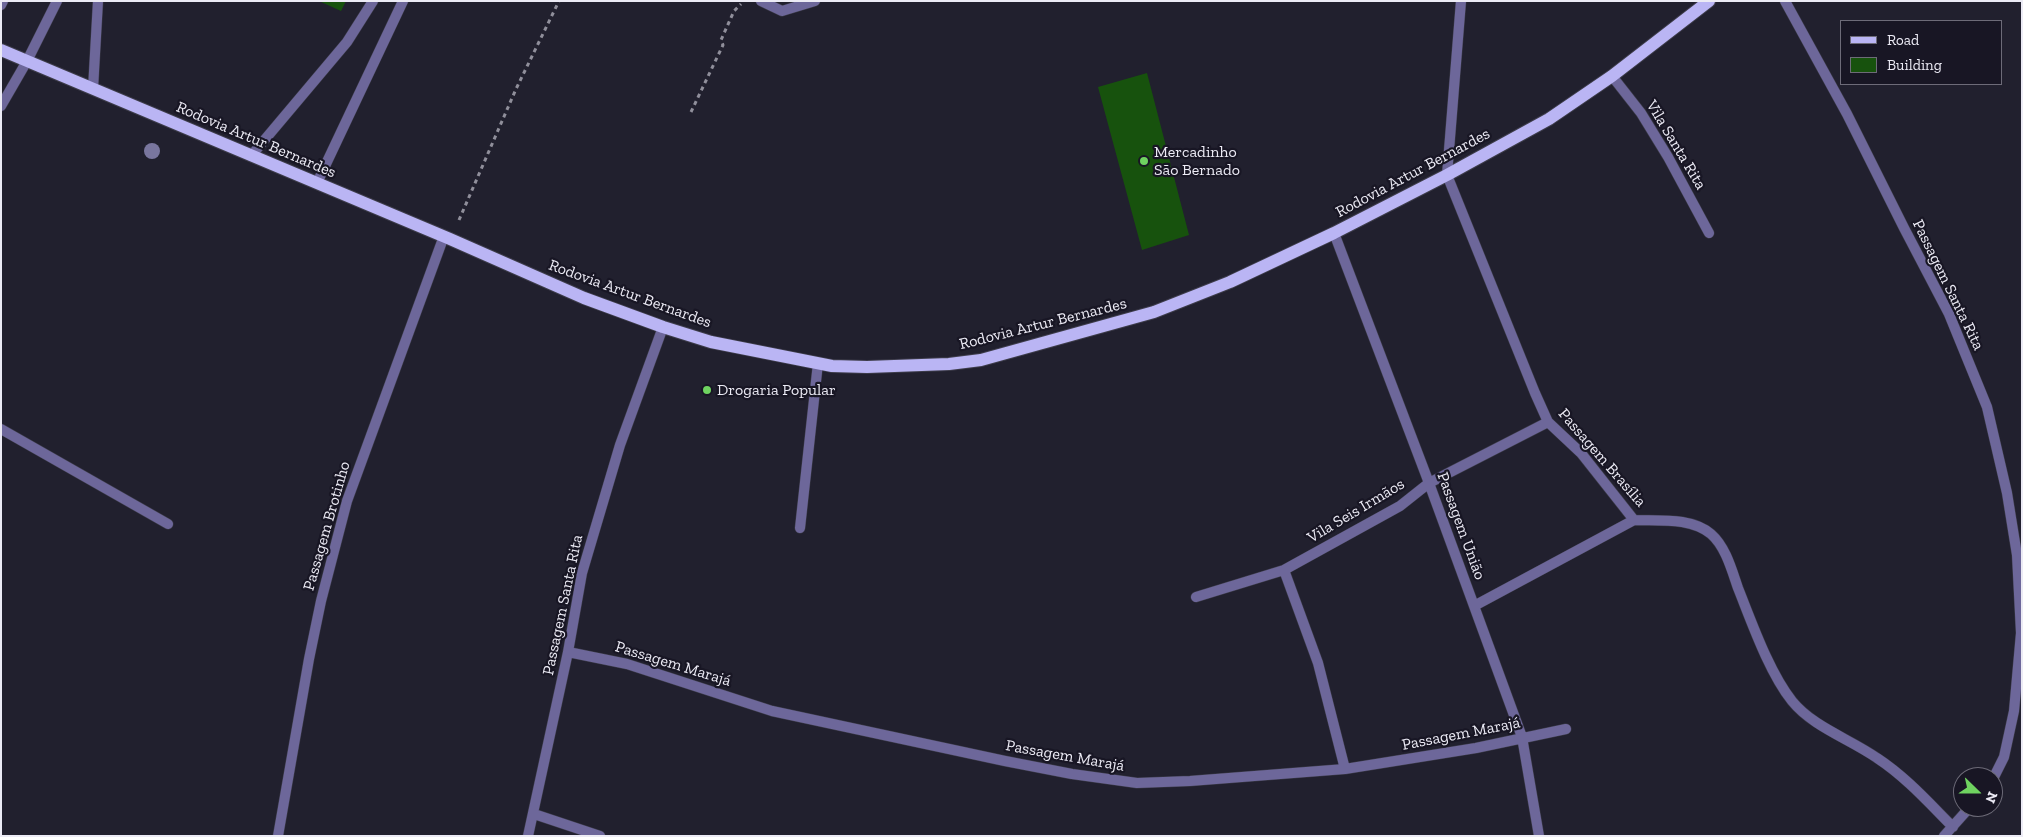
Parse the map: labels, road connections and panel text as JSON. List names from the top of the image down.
{
  "streets": {
    "main road": ["Rodovia Artur Bernardes"],
    "street": [
      "Vila Santa Rita",
      "Passagem Santa Rita",
      "Passagem Brasília",
      "Vila Seis Irmãos",
      "Passagem Brotinho",
      "Passagem União",
      "Passagem Marajá"
    ]
  },
  "crossings": [
    ["Rodovia Artur Bernardes", "Vila Santa Rita"],
    ["Rodovia Artur Bernardes", "Passagem Santa Rita"],
    ["Rodovia Artur Bernardes", "Passagem Brasília"],
    ["Rodovia Artur Bernardes", "Passagem Brotinho"],
    ["Rodovia Artur Bernardes", "Passagem União"],
    ["Passagem Santa Rita", "Passagem Marajá"],
    ["Passagem Brasília", "Vila Seis Irmãos"],
    ["Vila Seis Irmãos", "Passagem União"],
    ["Passagem União", "Passagem Marajá"]
  ],
  "places": ["Mercadinho São Bernado", "Drogaria Popular"],
  "legend": ["Road", "Building"],
  "north": "right"
}
